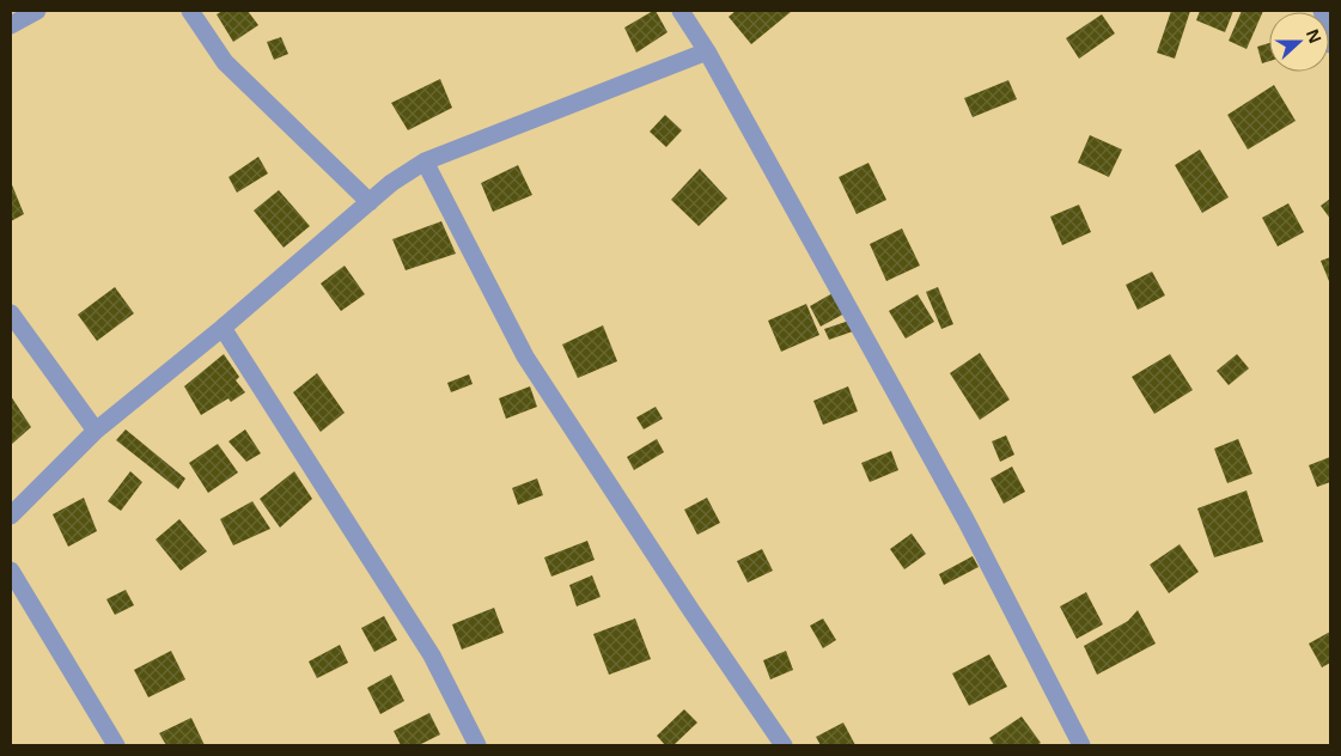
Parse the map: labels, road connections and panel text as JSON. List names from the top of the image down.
{
  "north": "right"
}
